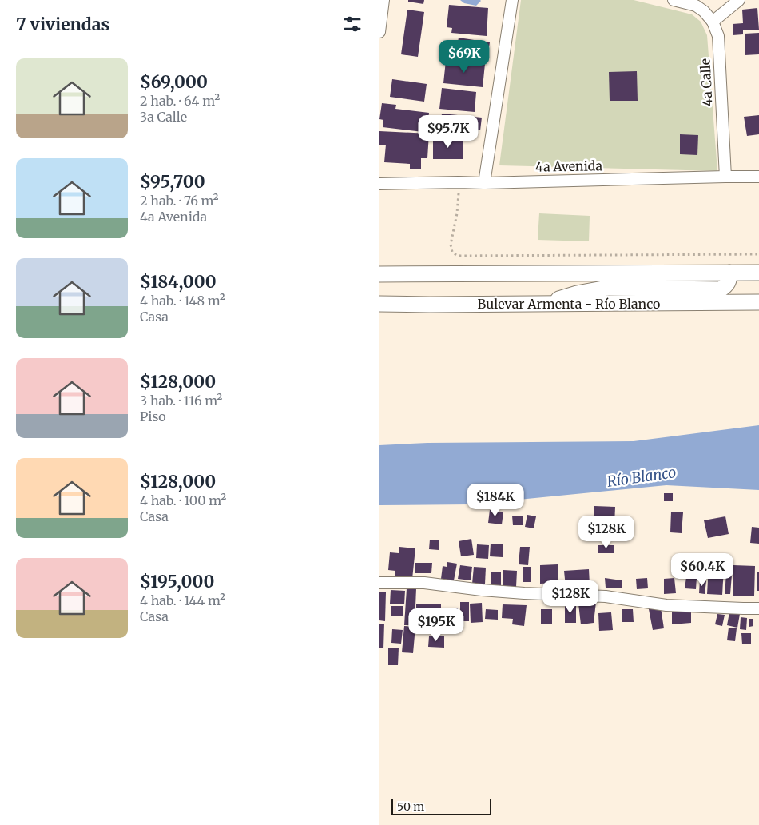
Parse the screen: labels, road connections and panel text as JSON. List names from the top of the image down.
{
  "streets": {
    "main road": ["Bulevar Armenta - Río Blanco"],
    "street": ["4a Calle", "4a Avenida"]
  },
  "crossings": [
    ["4a Calle", "4a Avenida"]
  ],
  "water": ["Río Blanco"],
  "scale_bar": "50 m",
  "page": {
    "heading": "7 viviendas",
    "price": [
      "$69K",
      "$95.7K",
      "$184K",
      "$128K",
      "$60.4K",
      "$128K",
      "$195K"
    ],
    "list": [
      {
        "name": "$69,000",
        "note": "2 hab. · 64 m² · 3a Calle"
      },
      {
        "name": "$95,700",
        "note": "2 hab. · 76 m² · 4a Avenida"
      },
      {
        "name": "$184,000",
        "note": "4 hab. · 148 m² · Casa"
      },
      {
        "name": "$128,000",
        "note": "3 hab. · 116 m² · Piso"
      },
      {
        "name": "$128,000",
        "note": "4 hab. · 100 m² · Casa"
      },
      {
        "name": "$195,000",
        "note": "4 hab. · 144 m² · Casa"
      }
    ],
    "scale": "50 m"
  }
}
